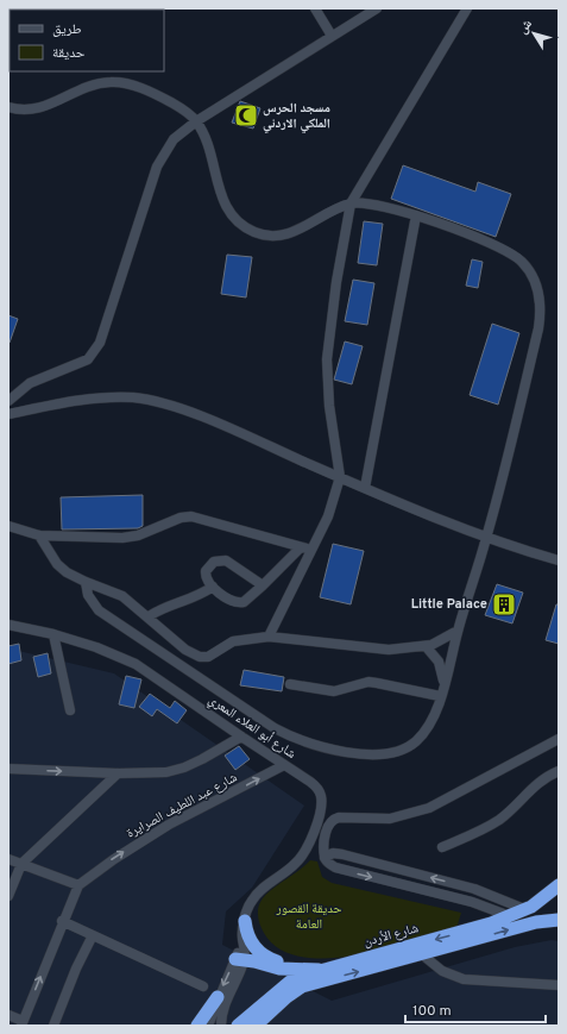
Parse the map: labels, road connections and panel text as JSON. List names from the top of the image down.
{
  "streets": {
    "highway": ["شارع الأردن"],
    "street": ["شارع أبو العلاء المعري", "شارع عبد اللطيف الصرايرة"]
  },
  "crossings": [
    ["شارع أبو العلاء المعري", "شارع عبد اللطيف الصرايرة"]
  ],
  "parks": ["حديقة القصور العامة"],
  "places": {
    "mosque": ["مسجد الحرس الملكي الاردني"],
    "building": ["Little Palace"]
  },
  "legend": ["طريق", "حديقة"],
  "scale_bar": "100 m",
  "north": "top left"
}
